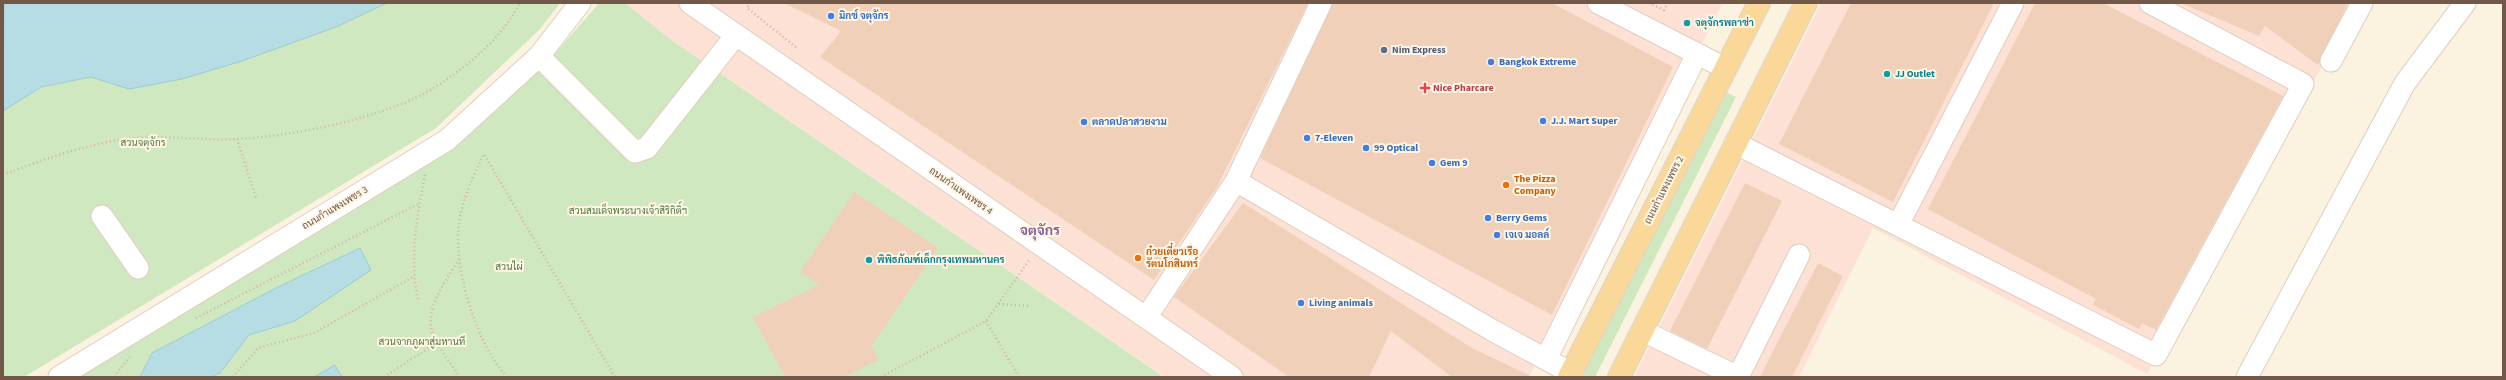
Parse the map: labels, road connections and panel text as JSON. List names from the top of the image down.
{
  "streets": {
    "main road": ["ถนนกำแพงเพชร 2"],
    "street": ["ถนนกำแพงเพชร 4", "ถนนกำแพงเพชร 3"]
  },
  "districts": ["จตุจักร"],
  "parks": [
    "สวนจตุจักร",
    "สวนสมเด็จพระนางเจ้าสิริกิติ์ฯ",
    "สวนไผ่",
    "สวนจากภูผาสู่มหานที"
  ],
  "places": {
    "other": [
      "มิกซ์ จตุจักร",
      "จตุจักรพลาซ่า",
      "Nim Express",
      "Bangkok Extreme",
      "JJ Outlet",
      "J.J. Mart Super",
      "ตลาดปลาสวยงาม",
      "7-Eleven",
      "99 Optical",
      "Gem 9",
      "The Pizza Company",
      "Berry Gems",
      "เจเจ มอลล์",
      "ก๋วยเตี๋ยวเรือ รัตนโกสินทร์",
      "พิพิธภัณฑ์เด็กกรุงเทพมหานคร",
      "Living animals"
    ],
    "health": ["Nice Pharcare"]
  }
}
